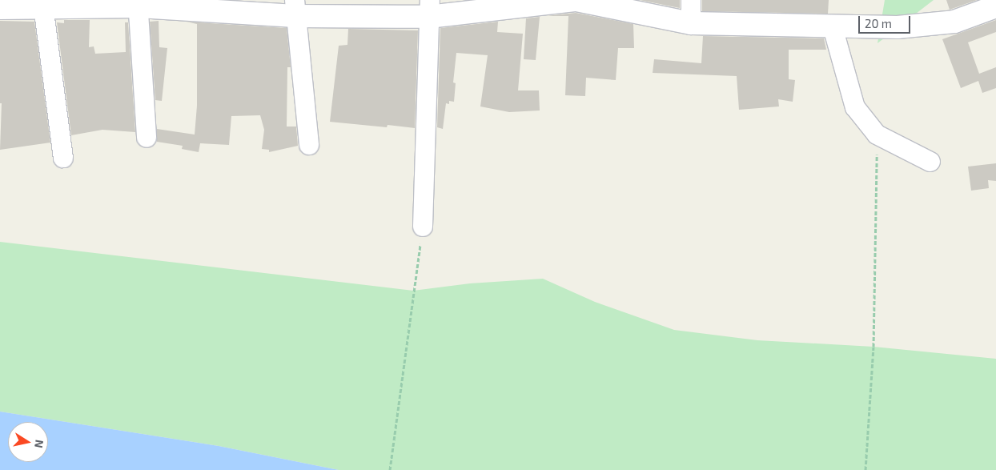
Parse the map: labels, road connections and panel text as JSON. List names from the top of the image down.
{
  "scale_bar": "20 m",
  "north": "right"
}
